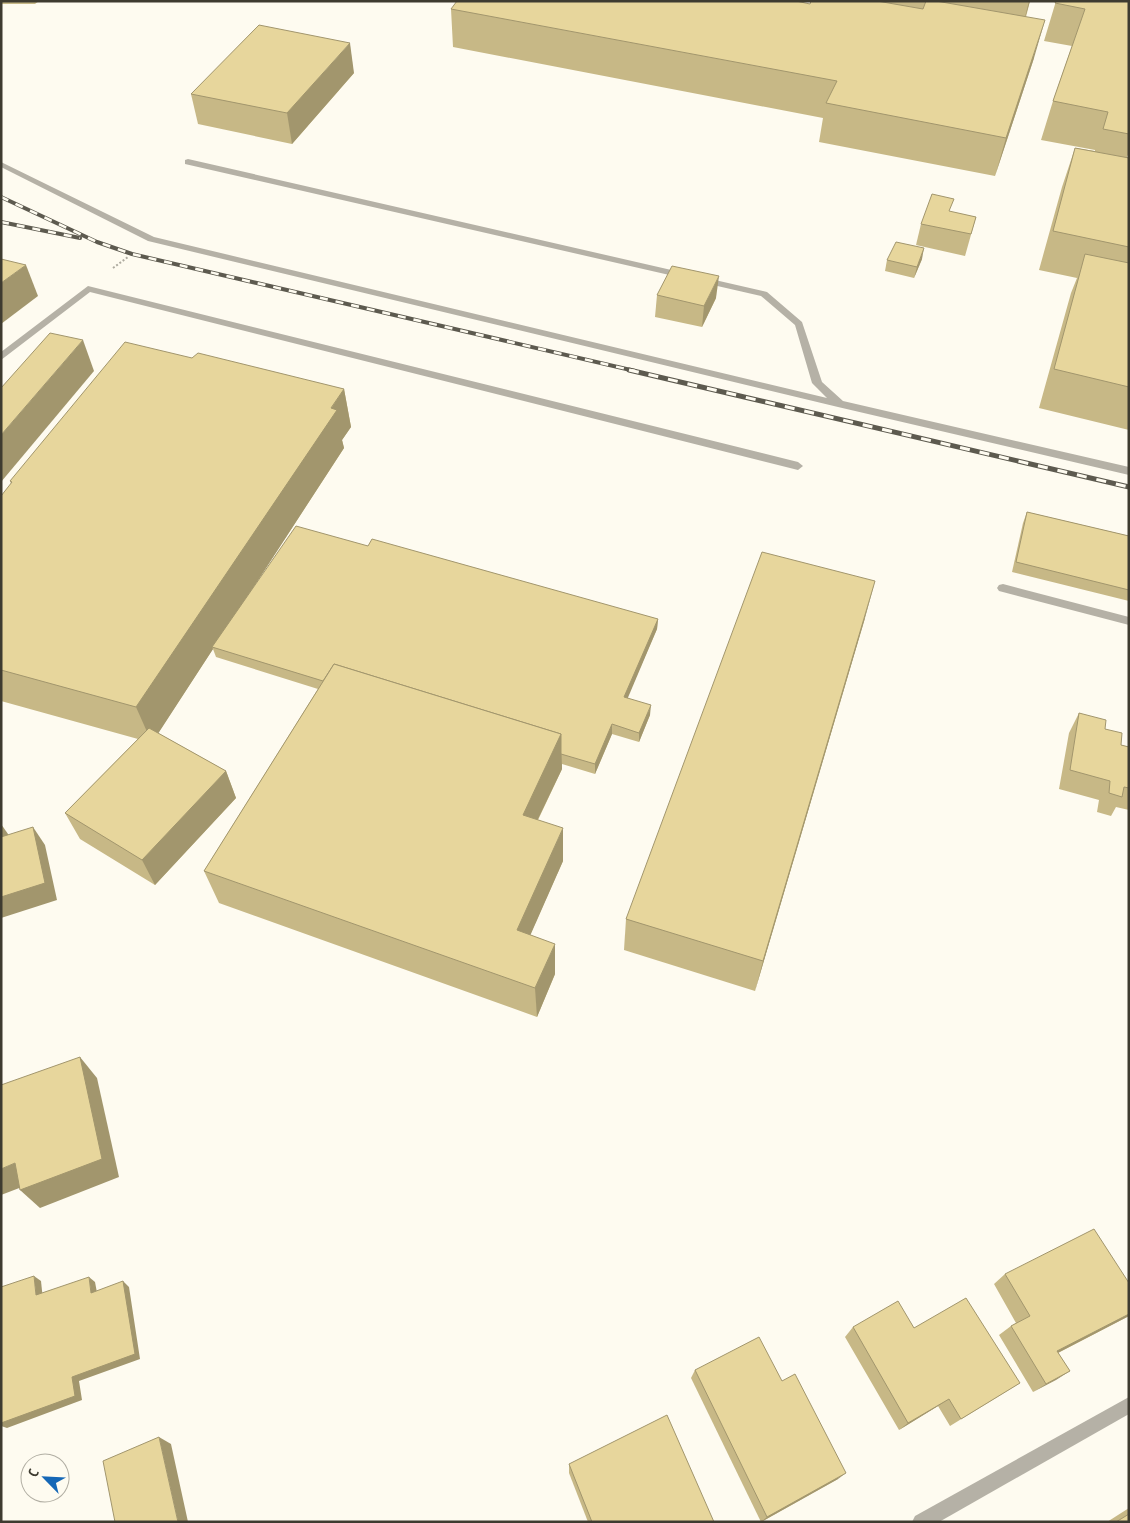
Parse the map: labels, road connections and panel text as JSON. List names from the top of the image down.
{
  "north": "top left"
}
